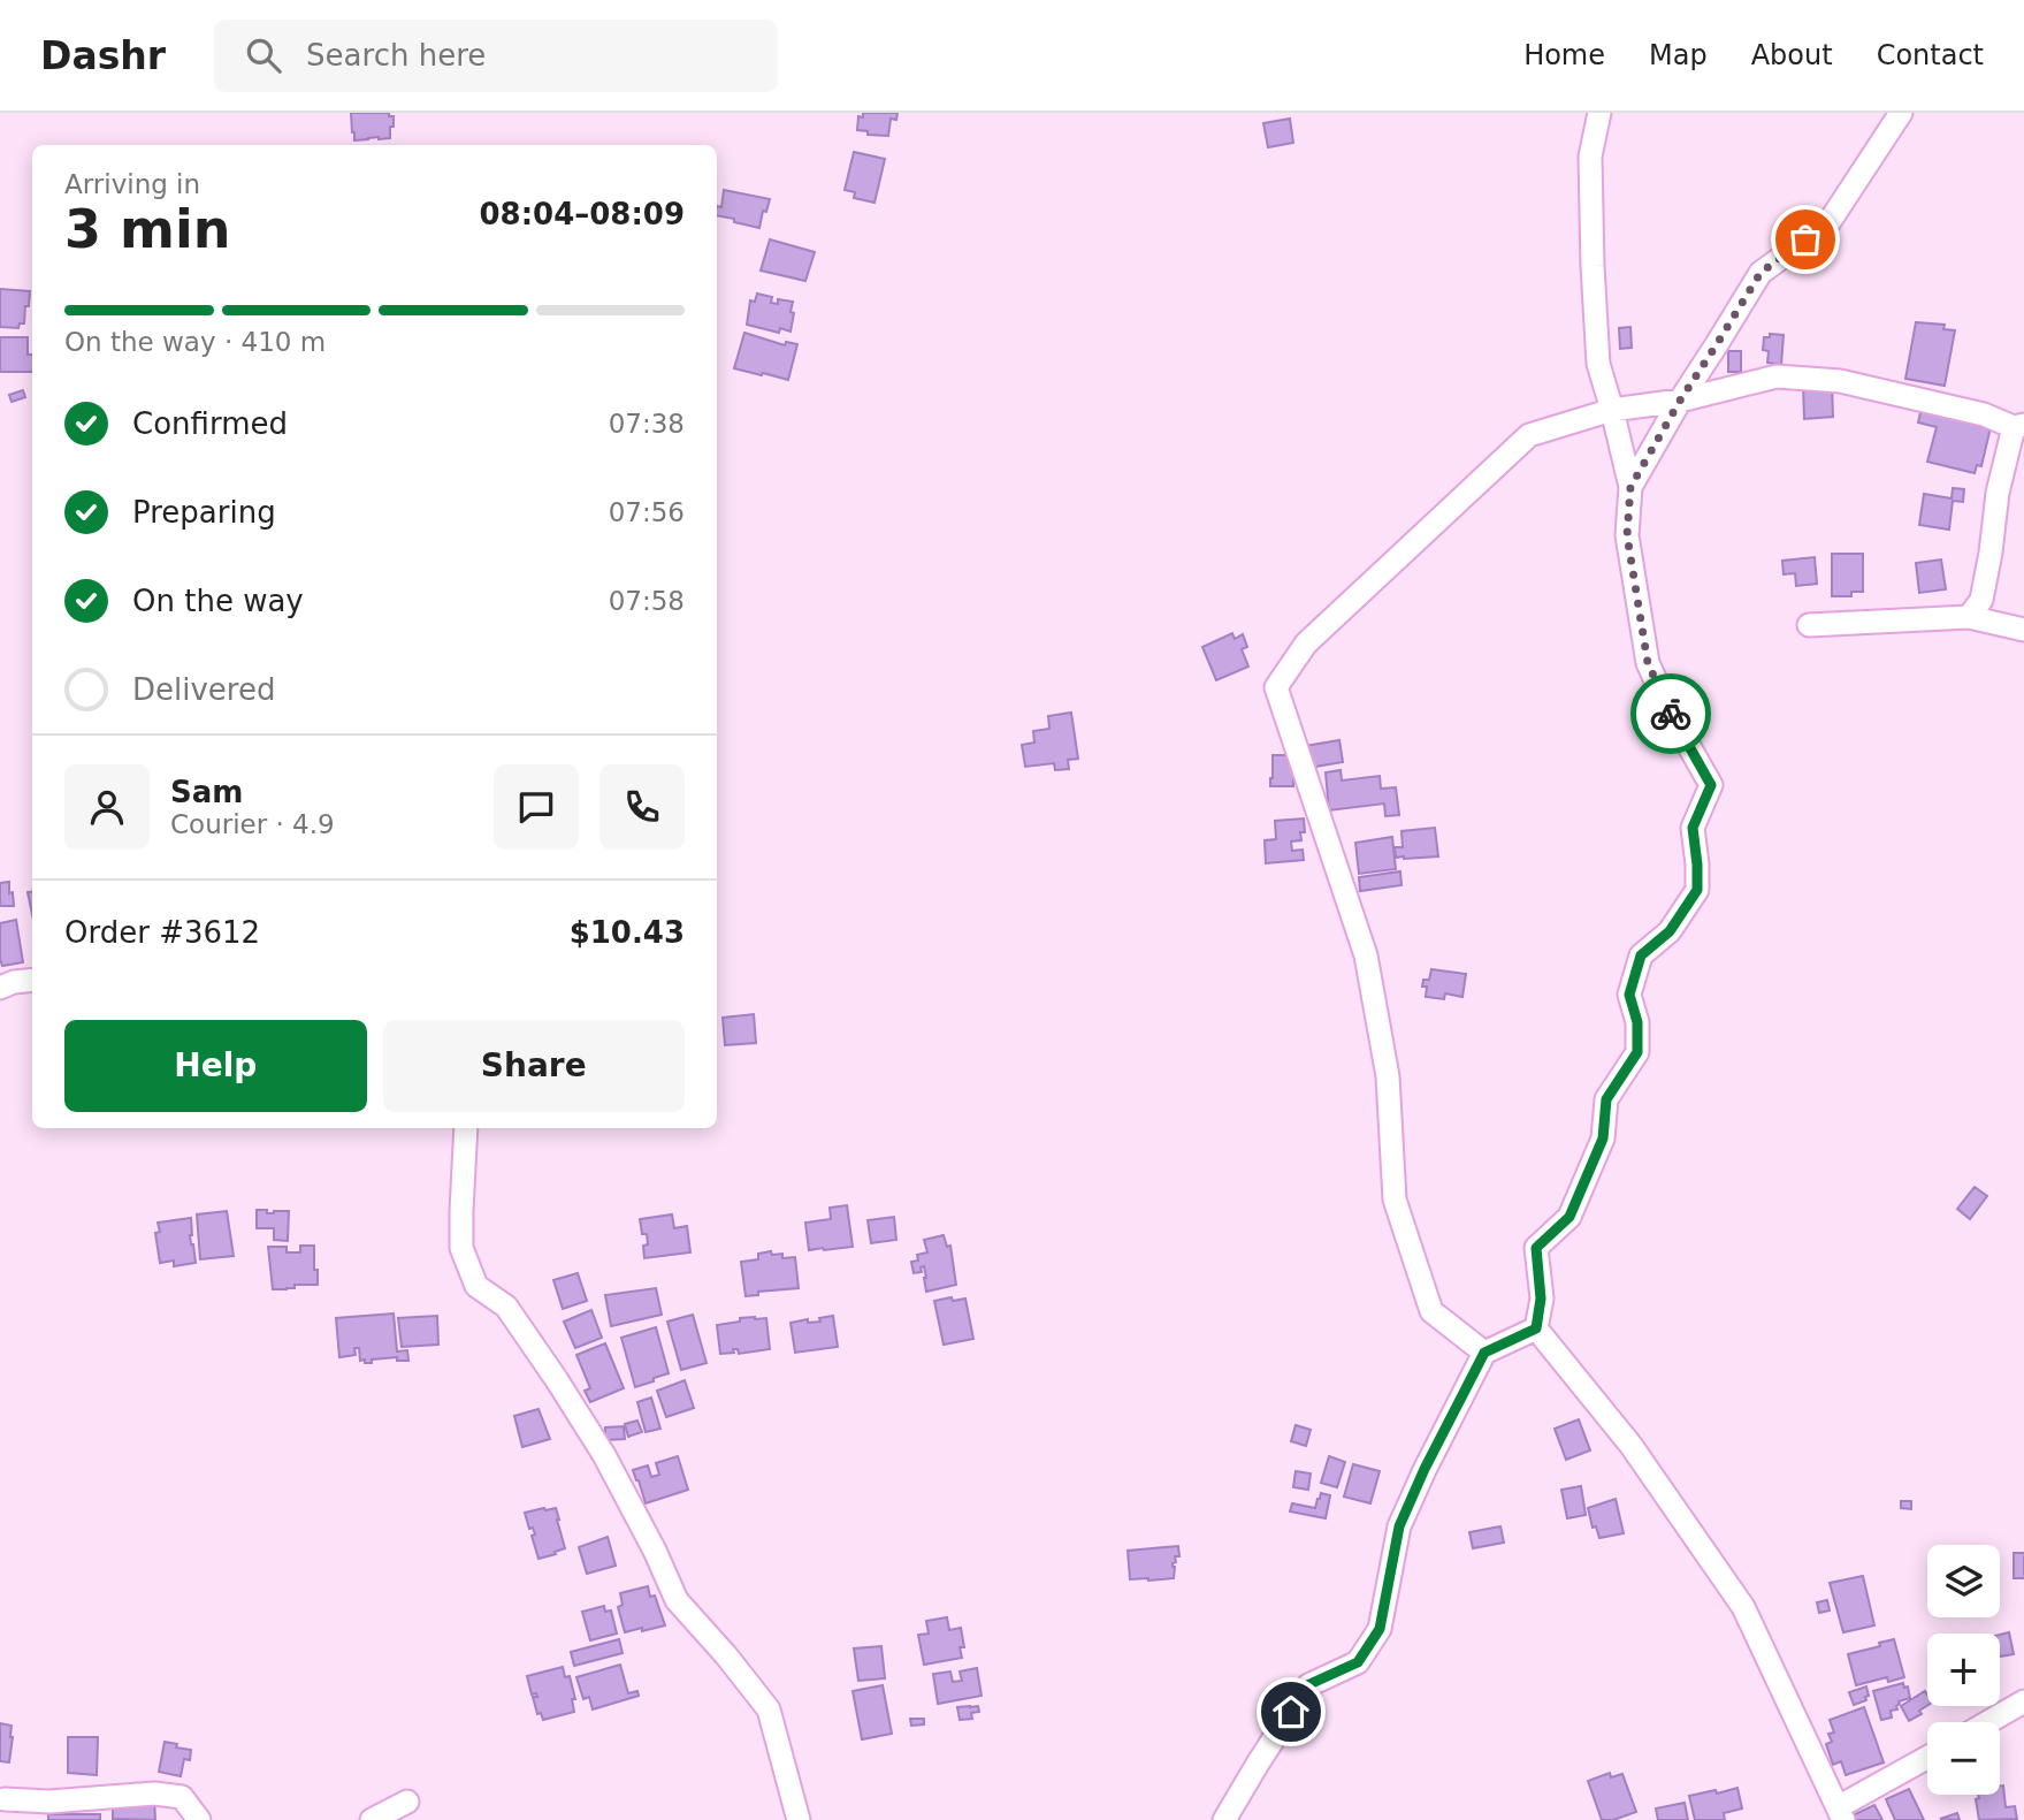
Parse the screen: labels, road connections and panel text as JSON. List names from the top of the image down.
{
  "page": {
    "header": "Dashr",
    "search": "Search here",
    "nav": [
      "Home",
      "Map",
      "About",
      "Contact"
    ],
    "heading": ["3 min", "Arriving in", "08:04–08:09"],
    "panel": [
      "Sam",
      "Courier · 4.9",
      "Order #3612",
      "$10.43"
    ],
    "bar": "On the way · 410 m",
    "list": [
      ["Confirmed", "07:38"],
      ["Preparing", "07:56"],
      ["On the way", "07:58"],
      "Delivered"
    ],
    "buttons": ["Help", "Share"],
    "map_buttons": ["+", "−"]
  }
}
